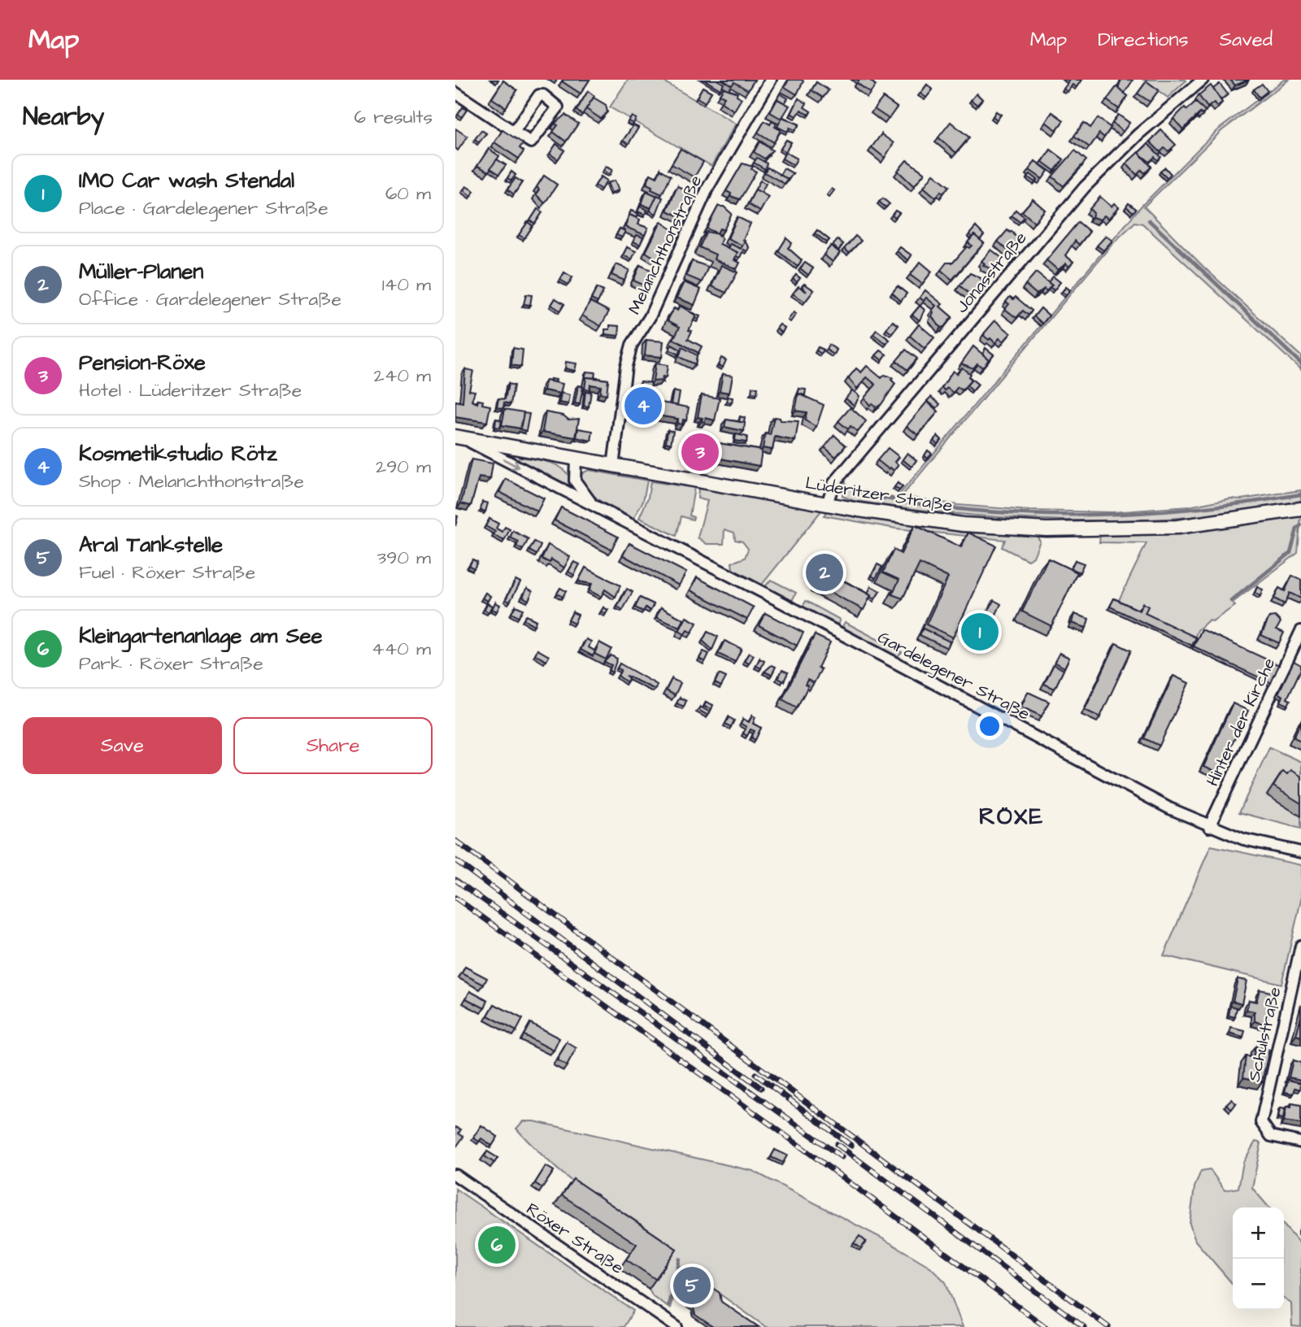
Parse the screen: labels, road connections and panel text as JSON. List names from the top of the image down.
{
  "streets": {
    "main road": ["Lüderitzer Straße"],
    "street": [
      "Melanchthonstraße",
      "Jonasstraße",
      "Gardelegener Straße",
      "Hinter der Kirche",
      "Schulstraße",
      "Röxer Straße"
    ]
  },
  "crossings": [
    ["Melanchthonstraße", "Lüderitzer Straße"],
    ["Jonasstraße", "Lüderitzer Straße"],
    ["Lüderitzer Straße", "Gardelegener Straße"],
    ["Gardelegener Straße", "Hinter der Kirche"]
  ],
  "districts": ["RÖXE"],
  "page": {
    "header": "Map",
    "nav": ["Map", "Directions", "Saved"],
    "heading": ["Nearby", "6 results"],
    "list": [
      {
        "mark": "1",
        "name": "IMO Car wash Stendal",
        "note": "Place · Gardelegener Straße",
        "value": "60 m"
      },
      {
        "mark": "2",
        "name": "Müller-Planen",
        "note": "Office · Gardelegener Straße",
        "value": "140 m"
      },
      {
        "mark": "3",
        "name": "Pension-Röxe",
        "note": "Hotel · Lüderitzer Straße",
        "value": "240 m"
      },
      {
        "mark": "4",
        "name": "Kosmetikstudio Rötz",
        "note": "Shop · Melanchthonstraße",
        "value": "290 m"
      },
      {
        "mark": "5",
        "name": "Aral Tankstelle",
        "note": "Fuel · Röxer Straße",
        "value": "390 m"
      },
      {
        "mark": "6",
        "name": "Kleingartenanlage am See",
        "note": "Park · Röxer Straße",
        "value": "440 m"
      }
    ],
    "pins": [
      "4",
      "3",
      "2",
      "1",
      "6",
      "5"
    ],
    "buttons": ["Save", "Share"],
    "map_buttons": ["+", "−"]
  }
}
